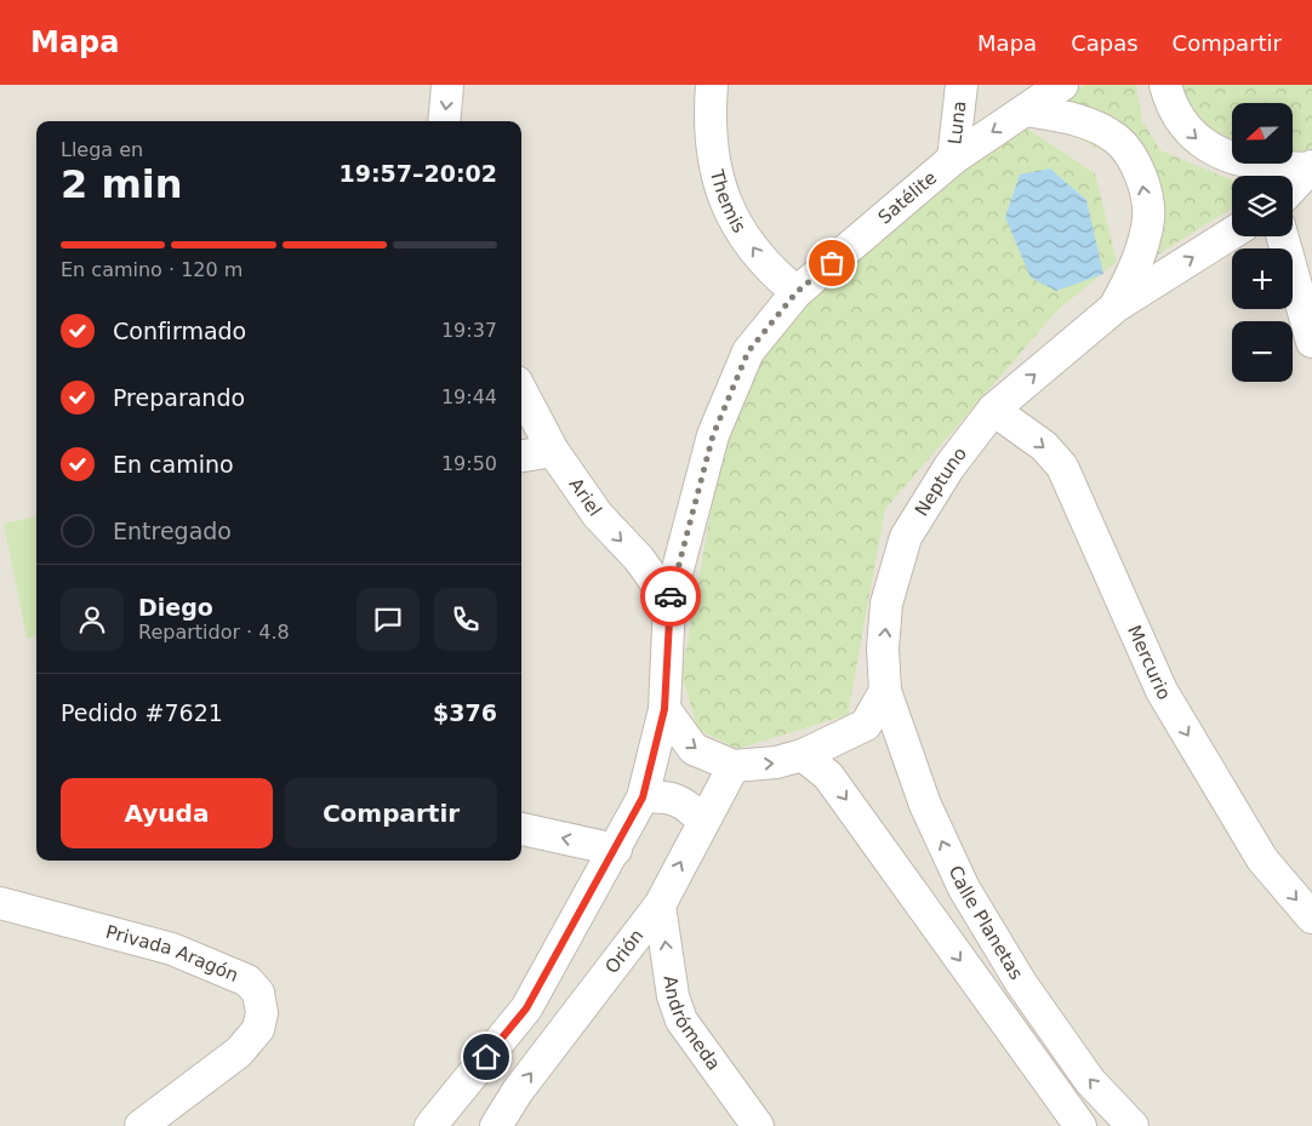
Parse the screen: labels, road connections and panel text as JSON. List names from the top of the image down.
{
  "streets": {
    "street": [
      "Luna",
      "Themis",
      "Satélite",
      "Neptuno",
      "Ariel",
      "Mercurio",
      "Calle Planetas",
      "Orión",
      "Privada Aragón",
      "Andrómeda"
    ]
  },
  "crossings": [
    ["Luna", "Satélite"],
    ["Themis", "Satélite"],
    ["Satélite", "Ariel"],
    ["Neptuno", "Mercurio"],
    ["Neptuno", "Calle Planetas"],
    ["Orión", "Andrómeda"]
  ],
  "one_way": [
    "Themis",
    "Neptuno",
    "Ariel",
    "Mercurio"
  ],
  "north": "left",
  "page": {
    "header": "Mapa",
    "nav": ["Mapa", "Capas", "Compartir"],
    "map_buttons": ["+", "−"],
    "heading": ["2 min", "Llega en", "19:57–20:02"],
    "panel": [
      "Diego",
      "Repartidor · 4.8",
      "Pedido #7621",
      "$376"
    ],
    "bar": "En camino · 120 m",
    "list": [
      ["Confirmado", "19:37"],
      ["Preparando", "19:44"],
      ["En camino", "19:50"],
      "Entregado"
    ],
    "buttons": ["Ayuda", "Compartir"]
  }
}
